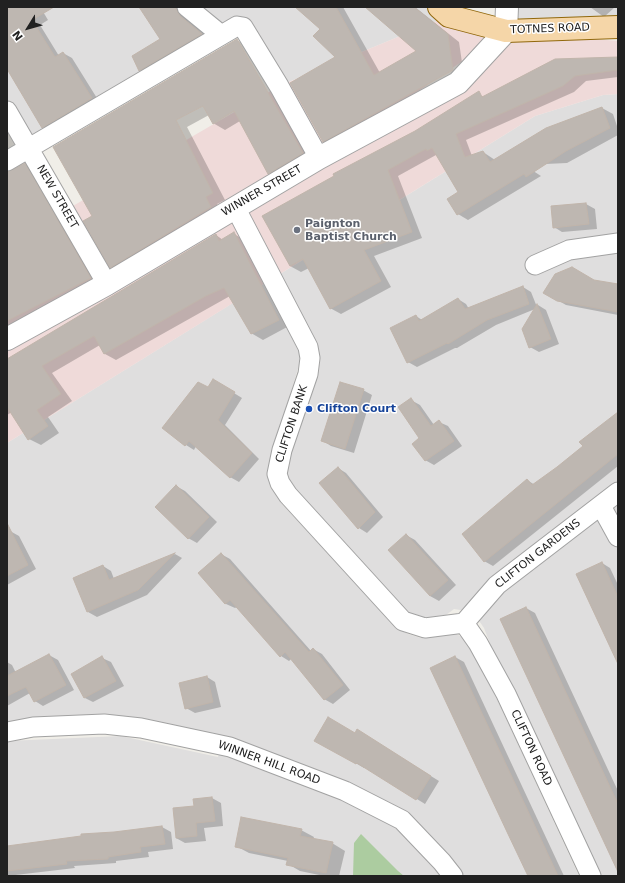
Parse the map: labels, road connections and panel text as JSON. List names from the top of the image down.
{
  "streets": {
    "main road": ["TOTNES ROAD"],
    "street": [
      "WINNER STREET",
      "NEW STREET",
      "CLIFTON BANK",
      "CLIFTON GARDENS",
      "CLIFTON ROAD",
      "WINNER HILL ROAD"
    ]
  },
  "crossings": [
    ["TOTNES ROAD", "WINNER STREET"],
    ["WINNER STREET", "NEW STREET"],
    ["WINNER STREET", "CLIFTON BANK"],
    ["CLIFTON BANK", "CLIFTON GARDENS"],
    ["CLIFTON BANK", "CLIFTON ROAD"],
    ["CLIFTON GARDENS", "CLIFTON ROAD"]
  ],
  "places": ["Paignton Baptist Church", "Clifton Court"],
  "north": "bottom left"
}
